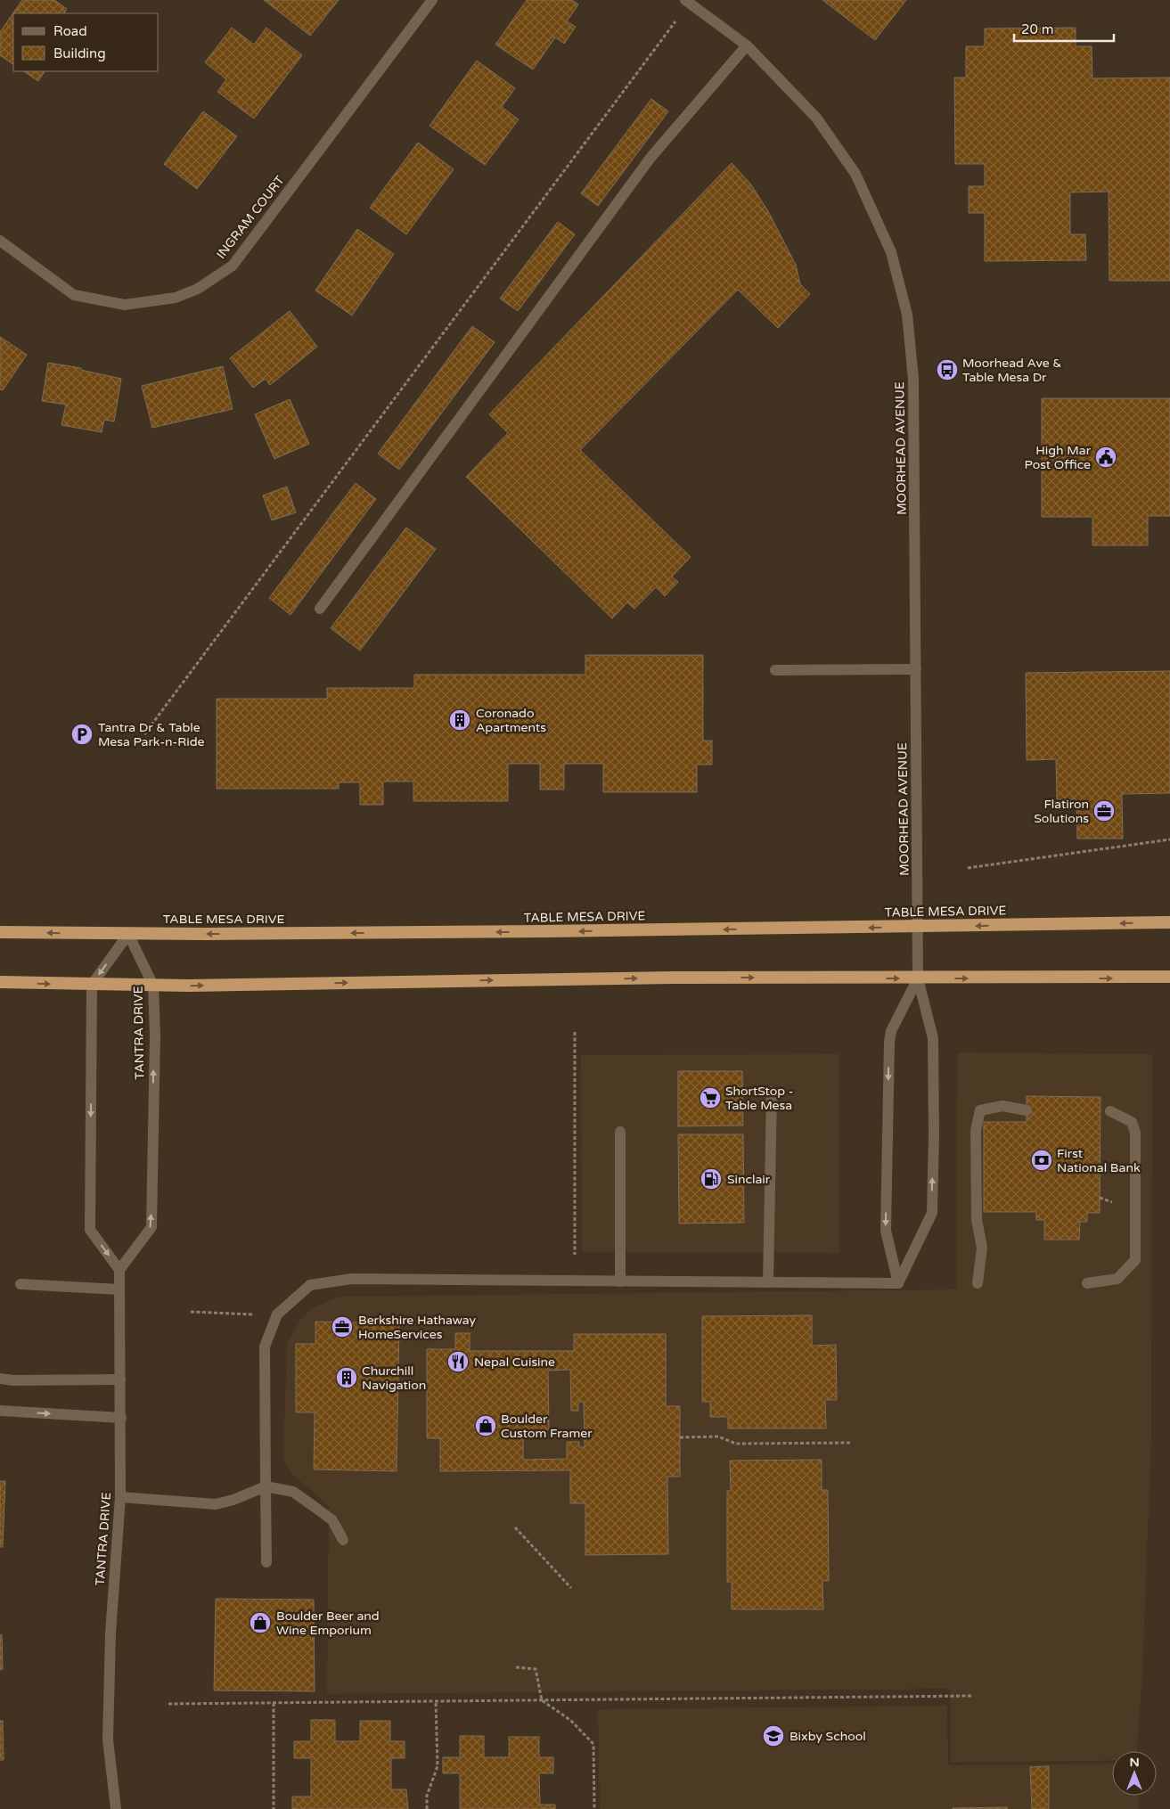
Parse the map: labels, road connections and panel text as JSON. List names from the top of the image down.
{
  "streets": {
    "highway": ["TABLE MESA DRIVE"],
    "street": ["INGRAM COURT", "MOORHEAD AVENUE", "TANTRA DRIVE"]
  },
  "crossings": [
    ["MOORHEAD AVENUE", "TABLE MESA DRIVE"],
    ["TABLE MESA DRIVE", "TANTRA DRIVE"]
  ],
  "places": {
    "bus stop": ["Moorhead Ave & Table Mesa Dr"],
    "public building": ["High Mar Post Office"],
    "building": ["Coronado Apartments", "Churchill Navigation"],
    "parking": ["Tantra Dr & Table Mesa Park-n-Ride"],
    "office": ["Flatiron Solutions", "Berkshire Hathaway HomeServices"],
    "supermarket": ["ShortStop - Table Mesa"],
    "bank": ["First National Bank"],
    "fuel station": ["Sinclair"],
    "restaurant": ["Nepal Cuisine"],
    "shop": ["Boulder Custom Framer", "Boulder Beer and Wine Emporium"],
    "school or university": ["Bixby School"]
  },
  "legend": ["Road", "Building"],
  "scale_bar": "20 m",
  "north": "top"
}
